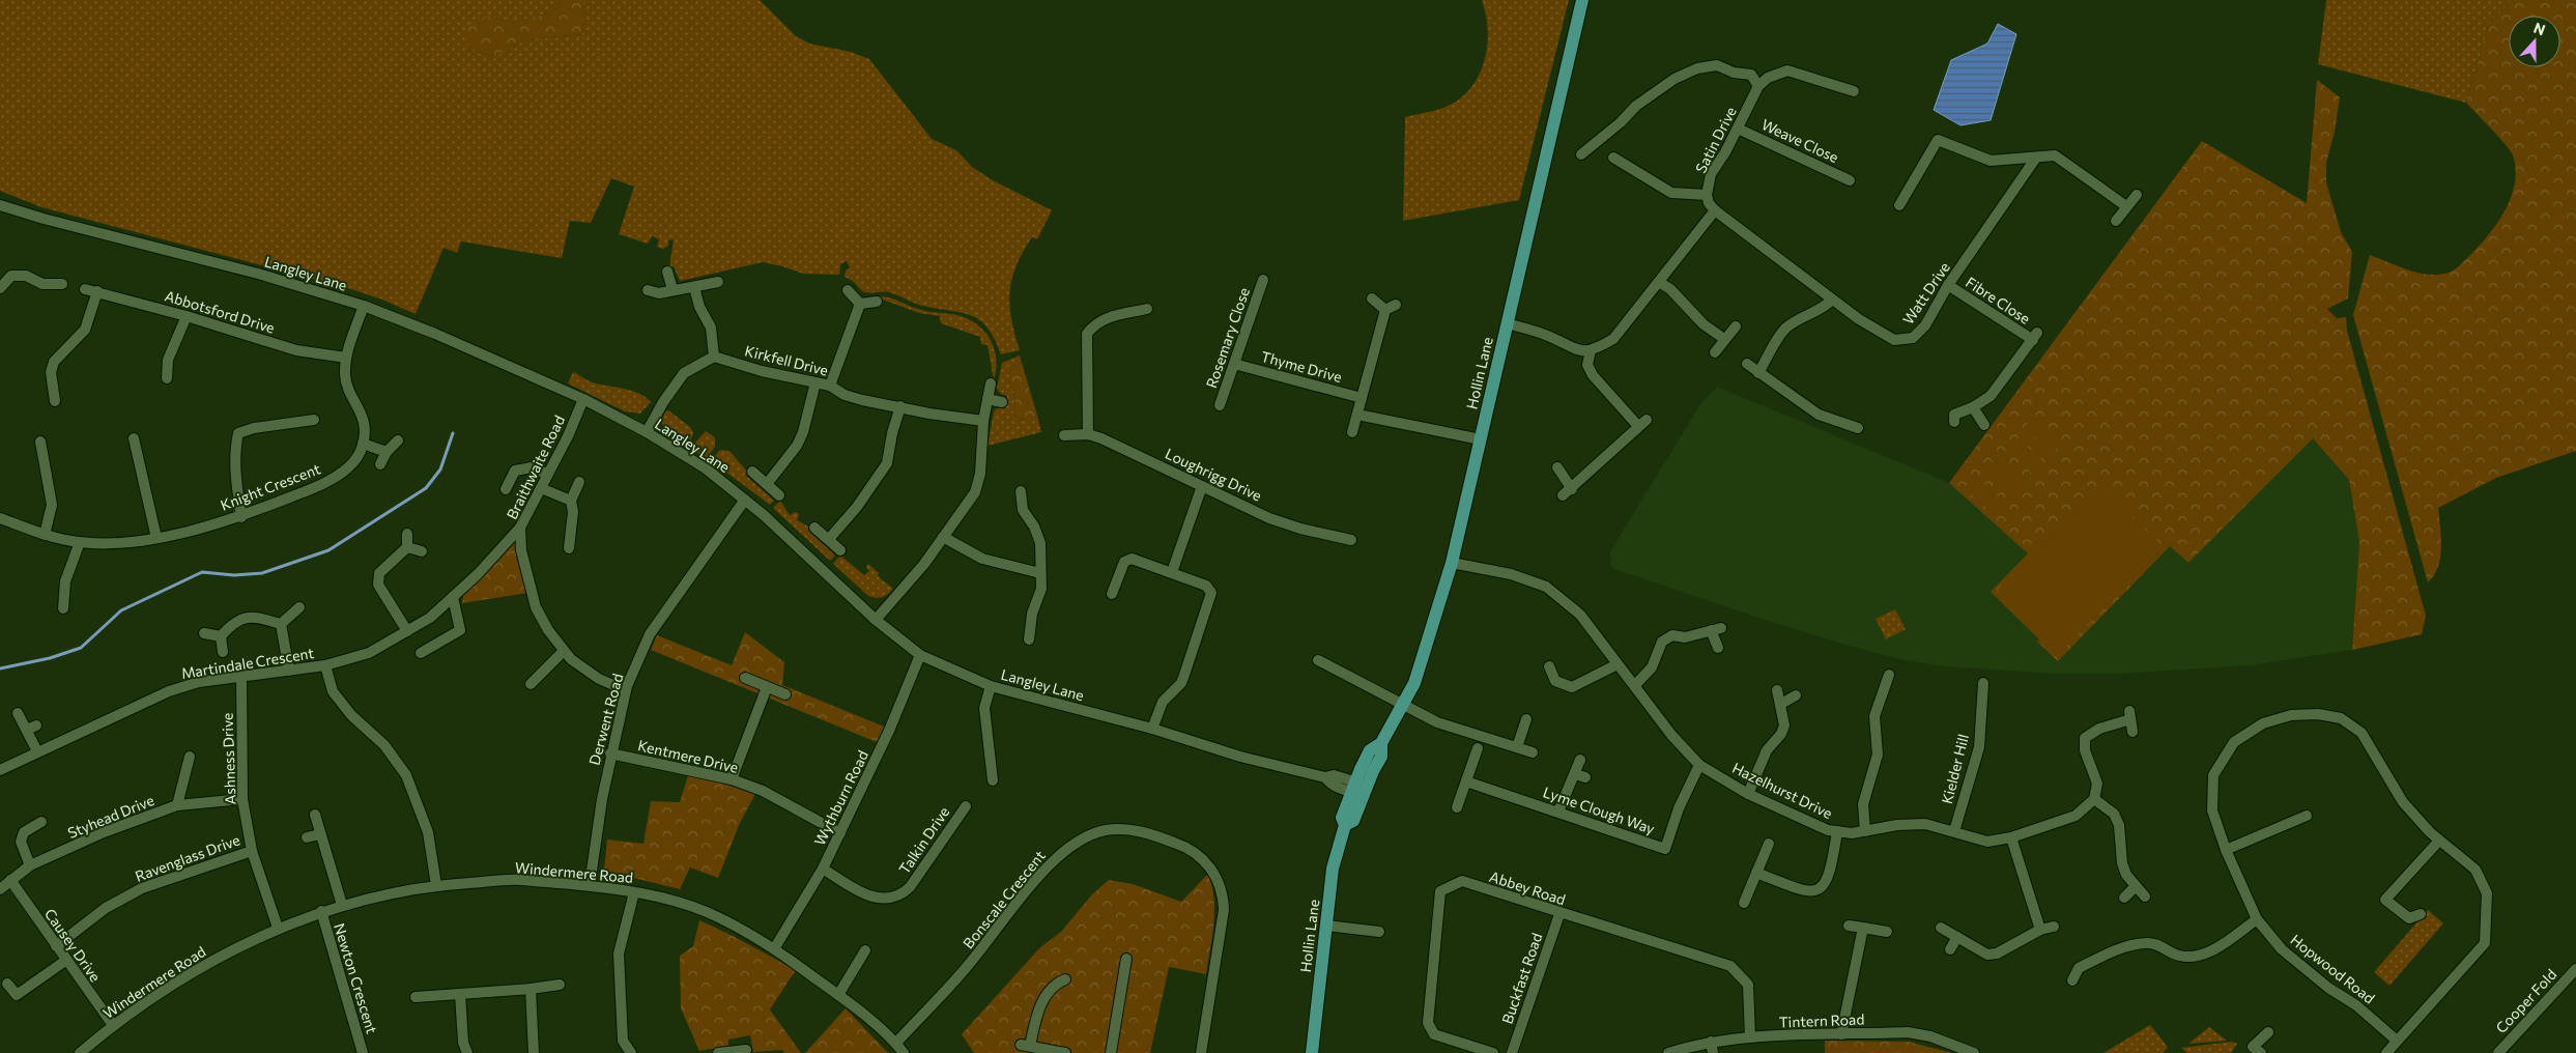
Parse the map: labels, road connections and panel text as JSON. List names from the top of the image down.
{
  "streets": {
    "main road": ["Hollin Lane"],
    "street": [
      "Satin Drive",
      "Weave Close",
      "Langley Lane",
      "Watt Drive",
      "Fibre Close",
      "Abbotsford Drive",
      "Rosemary Close",
      "Kirkfell Drive",
      "Thyme Drive",
      "Braithwaite Road",
      "Loughrigg Drive",
      "Knight Crescent",
      "Martindale Crescent",
      "Derwent Road",
      "Kentmere Drive",
      "Ashness Drive",
      "Kielder Hill",
      "Hazelhurst Drive",
      "Wythburn Road",
      "Lyme Clough Way",
      "Styhead Drive",
      "Talkin Drive",
      "Ravenglass Drive",
      "Windermere Road",
      "Abbey Road",
      "Bonscale Crescent",
      "Causey Drive",
      "Hopwood Road",
      "Newton Crescent",
      "Buckfast Road",
      "Cooper Fold",
      "Tintern Road"
    ]
  },
  "crossings": [
    ["Satin Drive", "Weave Close"],
    ["Satin Drive", "Watt Drive"],
    ["Langley Lane", "Hollin Lane"],
    ["Langley Lane", "Braithwaite Road"],
    ["Langley Lane", "Knight Crescent"],
    ["Langley Lane", "Derwent Road"],
    ["Langley Lane", "Wythburn Road"],
    ["Watt Drive", "Fibre Close"],
    ["Abbotsford Drive", "Knight Crescent"],
    ["Rosemary Close", "Thyme Drive"],
    ["Hollin Lane", "Hazelhurst Drive"],
    ["Braithwaite Road", "Derwent Road"],
    ["Martindale Crescent", "Ashness Drive"],
    ["Martindale Crescent", "Windermere Road"],
    ["Derwent Road", "Kentmere Drive"],
    ["Derwent Road", "Windermere Road"],
    ["Kentmere Drive", "Wythburn Road"],
    ["Ashness Drive", "Styhead Drive"],
    ["Ashness Drive", "Ravenglass Drive"],
    ["Ashness Drive", "Windermere Road"],
    ["Kielder Hill", "Hazelhurst Drive"],
    ["Hazelhurst Drive", "Lyme Clough Way"],
    ["Wythburn Road", "Talkin Drive"],
    ["Wythburn Road", "Windermere Road"],
    ["Styhead Drive", "Causey Drive"],
    ["Ravenglass Drive", "Causey Drive"],
    ["Windermere Road", "Bonscale Crescent"],
    ["Windermere Road", "Causey Drive"],
    ["Windermere Road", "Newton Crescent"],
    ["Abbey Road", "Buckfast Road"],
    ["Abbey Road", "Tintern Road"]
  ],
  "north": "top"
}
